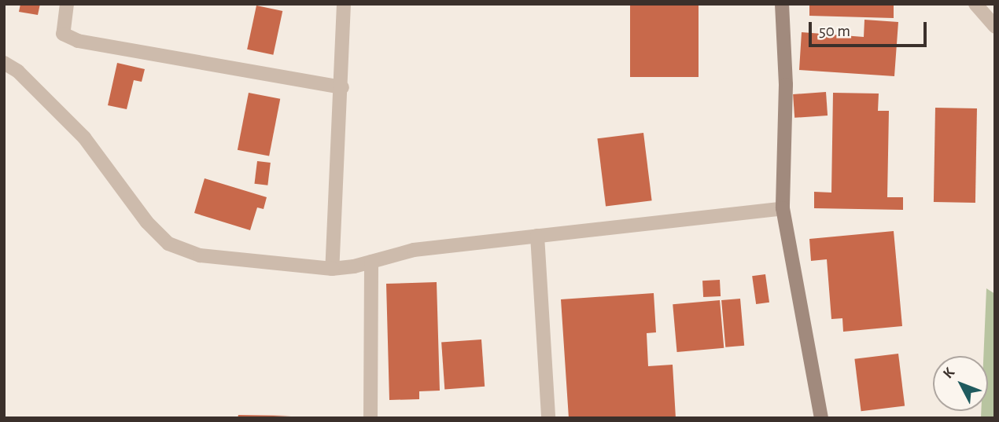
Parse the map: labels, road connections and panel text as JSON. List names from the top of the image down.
{
  "scale_bar": "50 m",
  "north": "top left"
}
